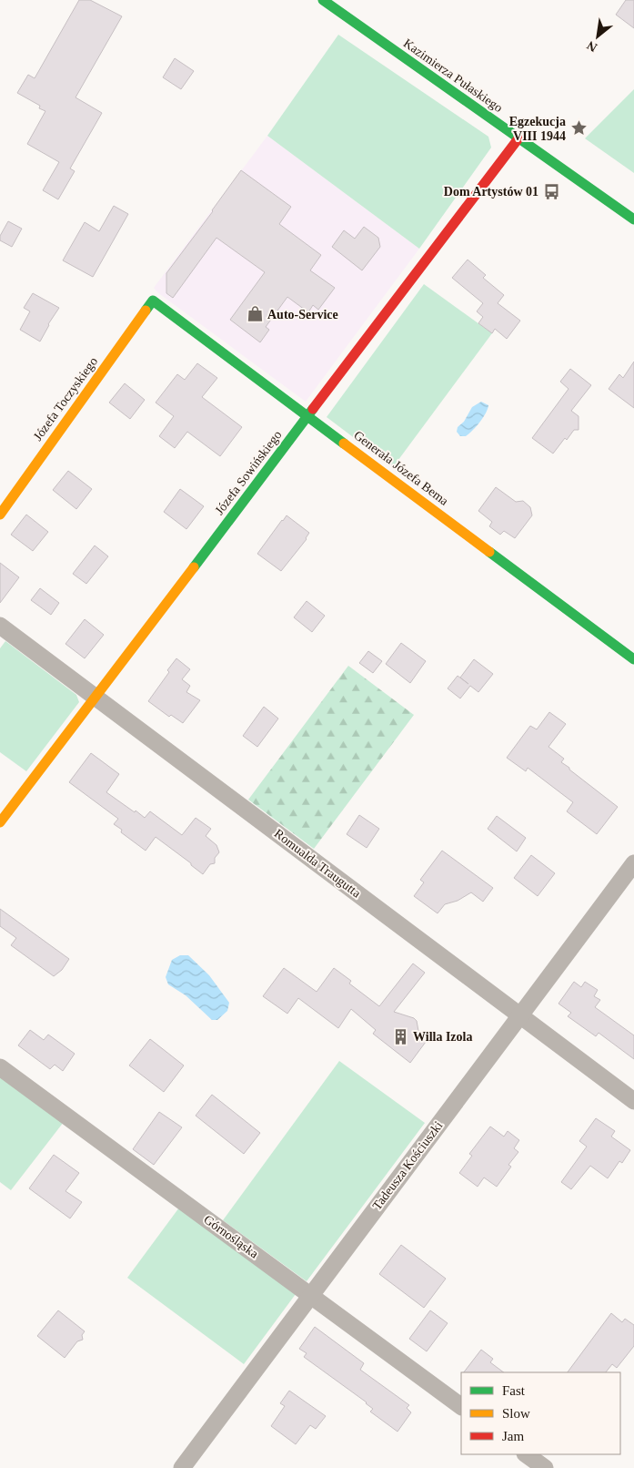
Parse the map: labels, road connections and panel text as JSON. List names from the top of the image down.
{
  "streets": {
    "street": [
      "Kazimierza Pułaskiego",
      "Józefa Toczyskiego",
      "Generała Józefa Bema",
      "Józefa Sowińskiego",
      "Romualda Traugutta",
      "Tadeusza Kościuszki",
      "Górnośląska"
    ]
  },
  "crossings": [
    ["Kazimierza Pułaskiego", "Józefa Sowińskiego"],
    ["Józefa Toczyskiego", "Generała Józefa Bema"],
    ["Generała Józefa Bema", "Józefa Sowińskiego"],
    ["Józefa Sowińskiego", "Romualda Traugutta"],
    ["Romualda Traugutta", "Tadeusza Kościuszki"],
    ["Tadeusza Kościuszki", "Górnośląska"]
  ],
  "places": {
    "place": ["Egzekucja VIII 1944"],
    "bus stop": ["Dom Artystów 01"],
    "shop": ["Auto-Service"],
    "building": ["Willa Izola"]
  },
  "legend": ["Fast", "Slow", "Jam"],
  "north": "bottom left"
}
